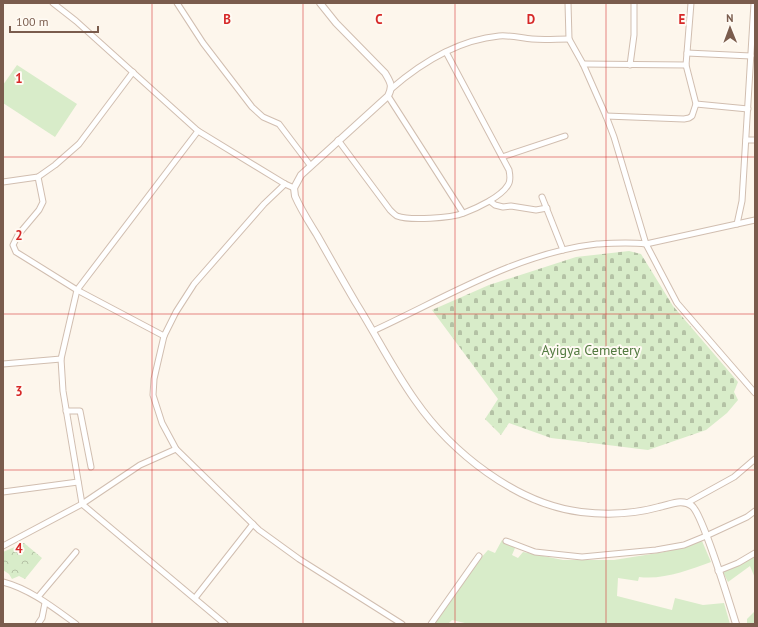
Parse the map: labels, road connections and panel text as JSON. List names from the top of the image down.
{
  "parks": ["Ayigya Cemetery"],
  "scale_bar": "100 m",
  "north": "top",
  "grid": {
    "columns": [
      "B",
      "C",
      "D",
      "E"
    ],
    "rows": [
      "1",
      "2",
      "3",
      "4"
    ]
  }
}
